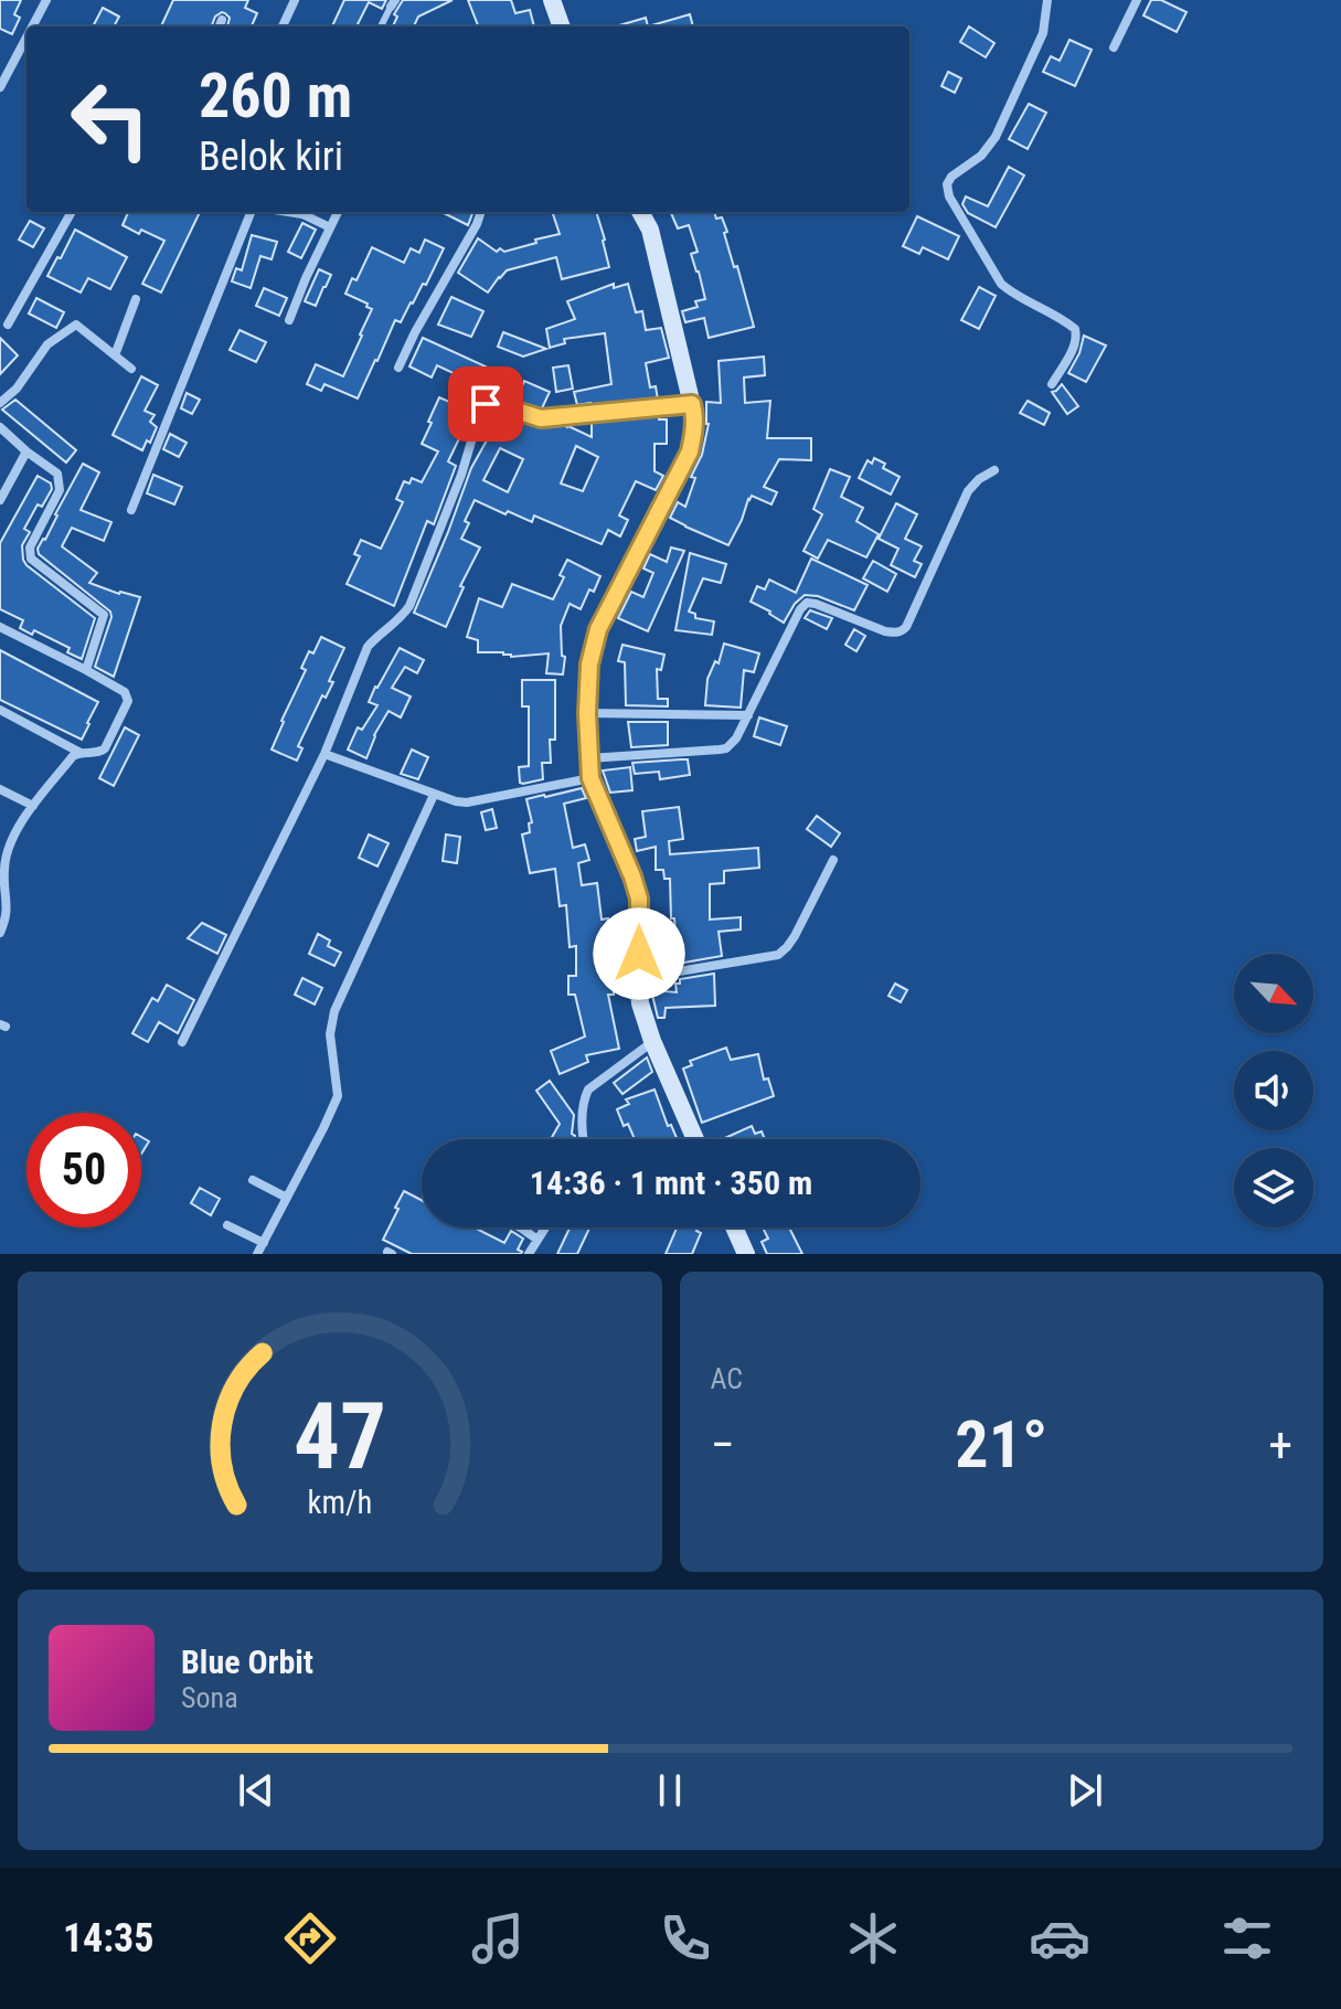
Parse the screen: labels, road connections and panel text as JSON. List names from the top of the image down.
{
  "north": "bottom right",
  "page": {
    "turn": ["260 m", "Belok kiri"],
    "limit": "50",
    "trip": "14:36 · 1 mnt · 350 m",
    "tile": "AC",
    "heat": ["−", "21°", "+"],
    "song": ["Blue Orbit", "Sona"],
    "tabs": "14:35",
    "gauge": ["47", "km/h"]
  }
}
